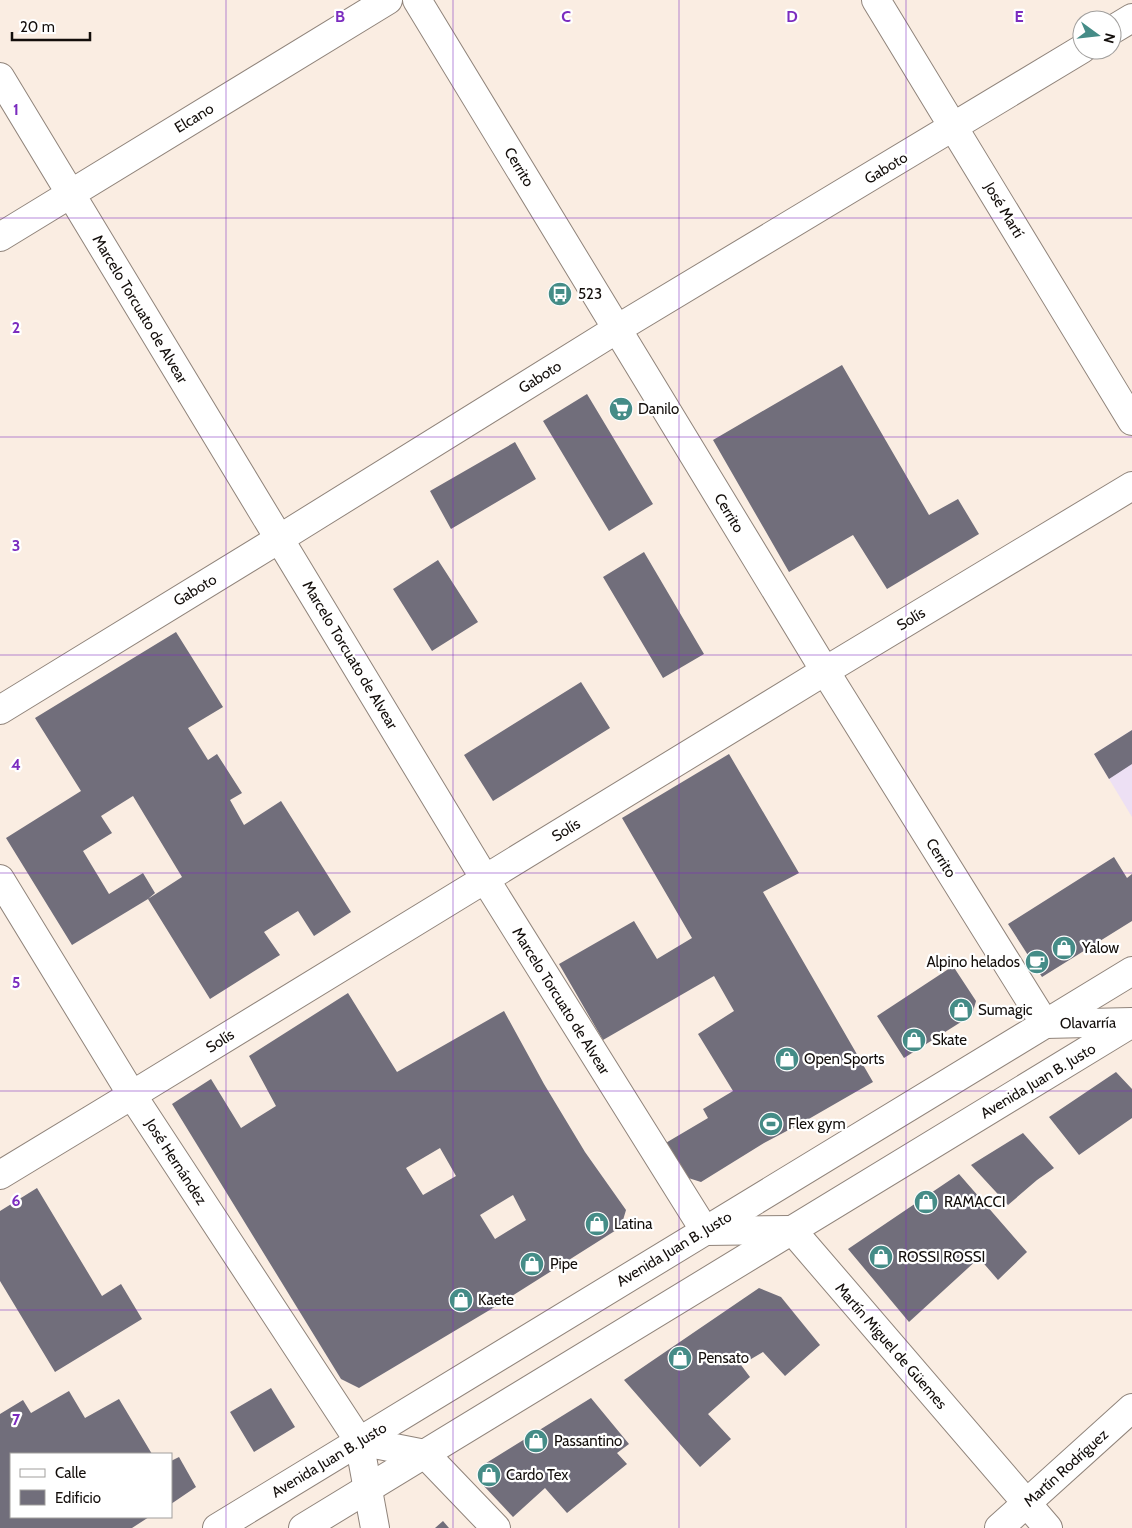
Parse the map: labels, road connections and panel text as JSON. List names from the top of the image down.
{
  "streets": {
    "street": [
      "Elcano",
      "Cerrito",
      "Gaboto",
      "José Martí",
      "Marcelo Torcuato de Alvear",
      "Solís",
      "Olavarría",
      "Avenida Juan B. Justo",
      "José Hernández",
      "Martín Miguel de Güemes",
      "Martín Rodríguez"
    ]
  },
  "crossings": [
    ["Elcano", "Marcelo Torcuato de Alvear"],
    ["Cerrito", "Gaboto"],
    ["Cerrito", "Solís"],
    ["Cerrito", "Olavarría"],
    ["Cerrito", "Avenida Juan B. Justo"],
    ["Gaboto", "José Martí"],
    ["Gaboto", "Marcelo Torcuato de Alvear"],
    ["Marcelo Torcuato de Alvear", "Solís"],
    ["Marcelo Torcuato de Alvear", "Avenida Juan B. Justo"],
    ["Solís", "José Hernández"],
    ["Olavarría", "Avenida Juan B. Justo"],
    ["Avenida Juan B. Justo", "José Hernández"],
    ["Avenida Juan B. Justo", "Martín Miguel de Güemes"],
    ["Martín Miguel de Güemes", "Martín Rodríguez"]
  ],
  "places": {
    "bus stop": ["523"],
    "supermarket": ["Danilo"],
    "shop": [
      "Yalow",
      "Sumagic",
      "Skate",
      "Open Sports",
      "RAMACCI",
      "Latina",
      "ROSSI ROSSI",
      "Pipe",
      "Kaete",
      "Pensato",
      "Passantino",
      "Cardo Tex"
    ],
    "cafe": ["Alpino helados"],
    "sports": ["Flex gym"]
  },
  "legend": ["Calle", "Edificio"],
  "scale_bar": "20 m",
  "north": "right",
  "grid": {
    "columns": [
      "B",
      "C",
      "D",
      "E"
    ],
    "rows": [
      "1",
      "2",
      "3",
      "4",
      "5",
      "6",
      "7"
    ]
  }
}
